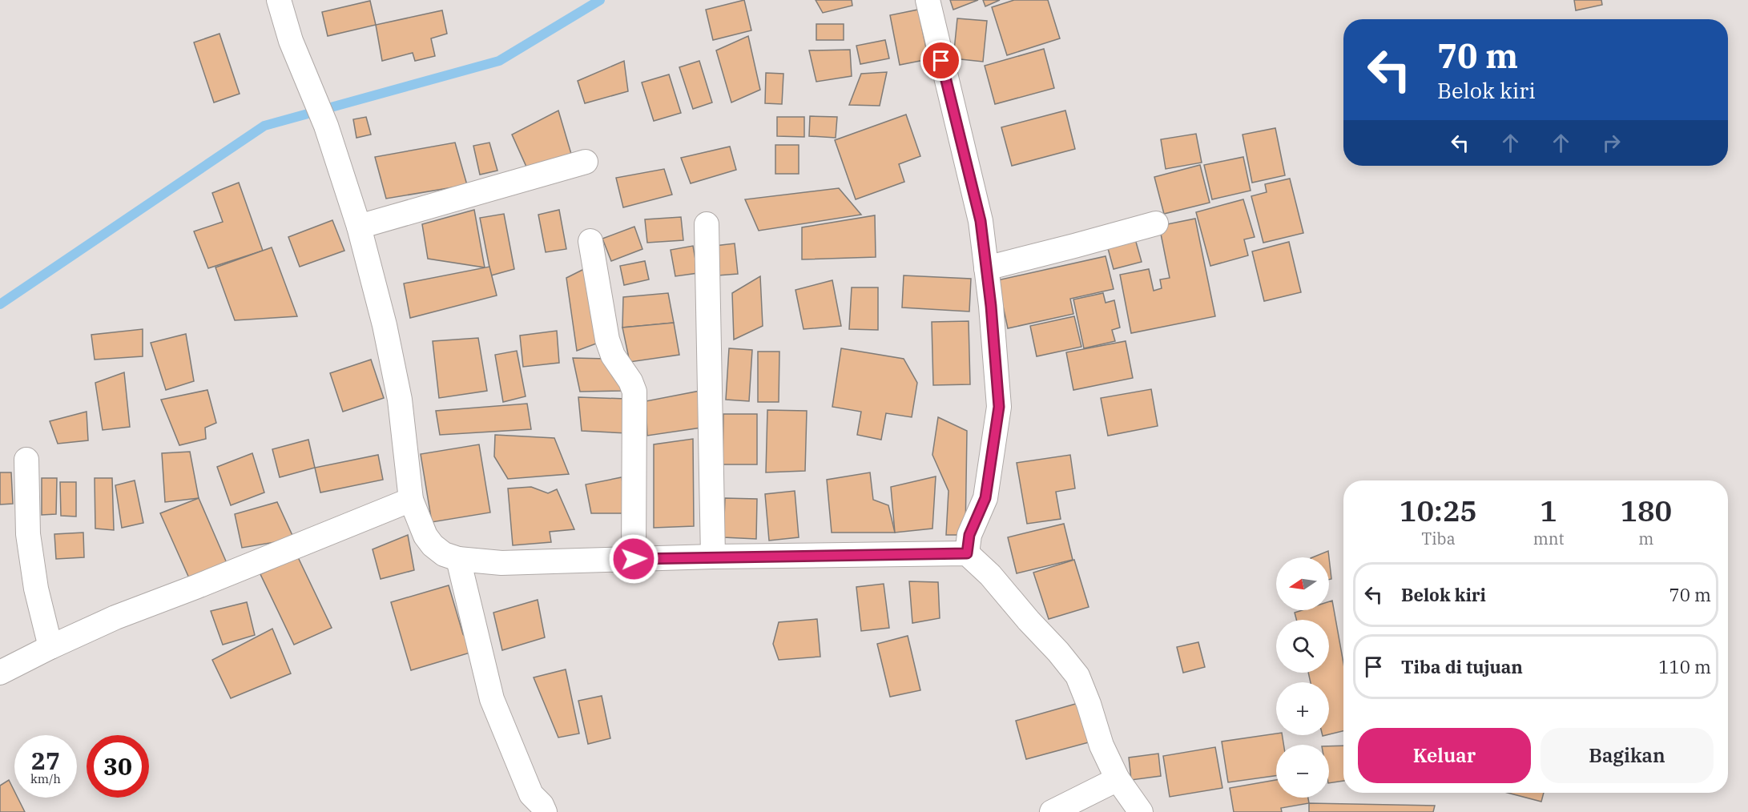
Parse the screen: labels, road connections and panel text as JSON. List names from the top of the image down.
{
  "north": "left",
  "page": {
    "turn": ["70 m", "Belok kiri"],
    "eta": [
      "10:25",
      "Tiba",
      "1",
      "mnt",
      "180",
      "m"
    ],
    "map_buttons": ["+", "−"],
    "list": [
      {
        "name": "Belok kiri",
        "value": "70 m"
      },
      {
        "name": "Tiba di tujuan",
        "value": "110 m"
      }
    ],
    "buttons": ["Keluar", "Bagikan"],
    "speed": "27 km/h",
    "limit": "30"
  }
}
